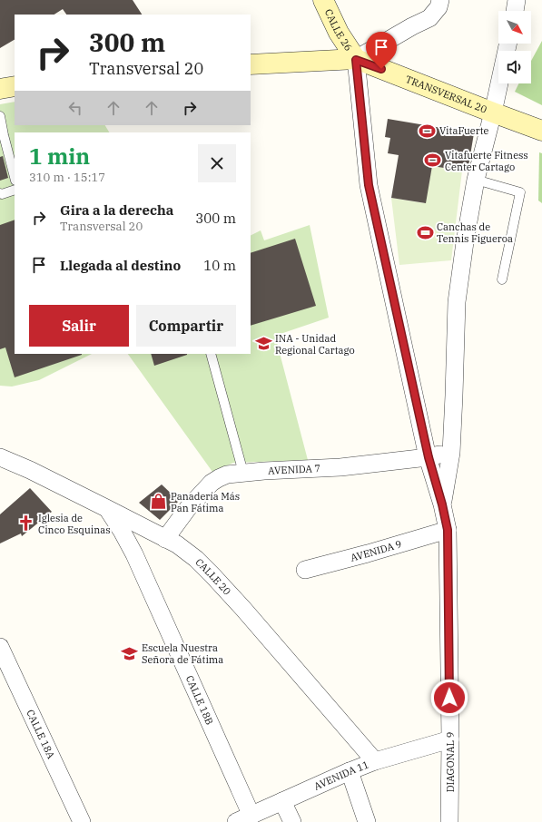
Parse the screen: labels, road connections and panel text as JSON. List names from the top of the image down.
{
  "streets": {
    "main road": ["CALLE 26", "TRANSVERSAL 20"],
    "street": [
      "AVENIDA 7",
      "AVENIDA 9",
      "CALLE 20",
      "CALLE 18B",
      "CALLE 18A",
      "DIAGONAL 9",
      "AVENIDA 11"
    ]
  },
  "crossings": [
    ["CALLE 26", "TRANSVERSAL 20"],
    ["CALLE 26", "DIAGONAL 9"],
    ["TRANSVERSAL 20", "DIAGONAL 9"],
    ["AVENIDA 7", "CALLE 20"],
    ["AVENIDA 7", "DIAGONAL 9"],
    ["AVENIDA 9", "DIAGONAL 9"],
    ["CALLE 20", "CALLE 18B"],
    ["CALLE 20", "AVENIDA 11"],
    ["CALLE 18B", "AVENIDA 11"],
    ["DIAGONAL 9", "AVENIDA 11"]
  ],
  "places": {
    "sports": ["VitaFuerte", "Vitafuerte Fitness Center Cartago", "Canchas de Tennis Figueroa"],
    "school or university": ["INA - Unidad Regional Cartago", "Escuela Nuestra Señora de Fátima"],
    "shop": ["Panadería Más Pan Fátima"],
    "church": ["Iglesia de Cinco Esquinas"]
  },
  "north": "bottom right",
  "page": {
    "turn": ["300 m", "Transversal 20"],
    "heading": ["1 min", "310 m · 15:17"],
    "list": [
      {
        "name": "Gira a la derecha",
        "note": "Transversal 20",
        "value": "300 m"
      },
      {
        "name": "Llegada al destino",
        "value": "10 m"
      }
    ],
    "buttons": ["Salir", "Compartir"]
  }
}
